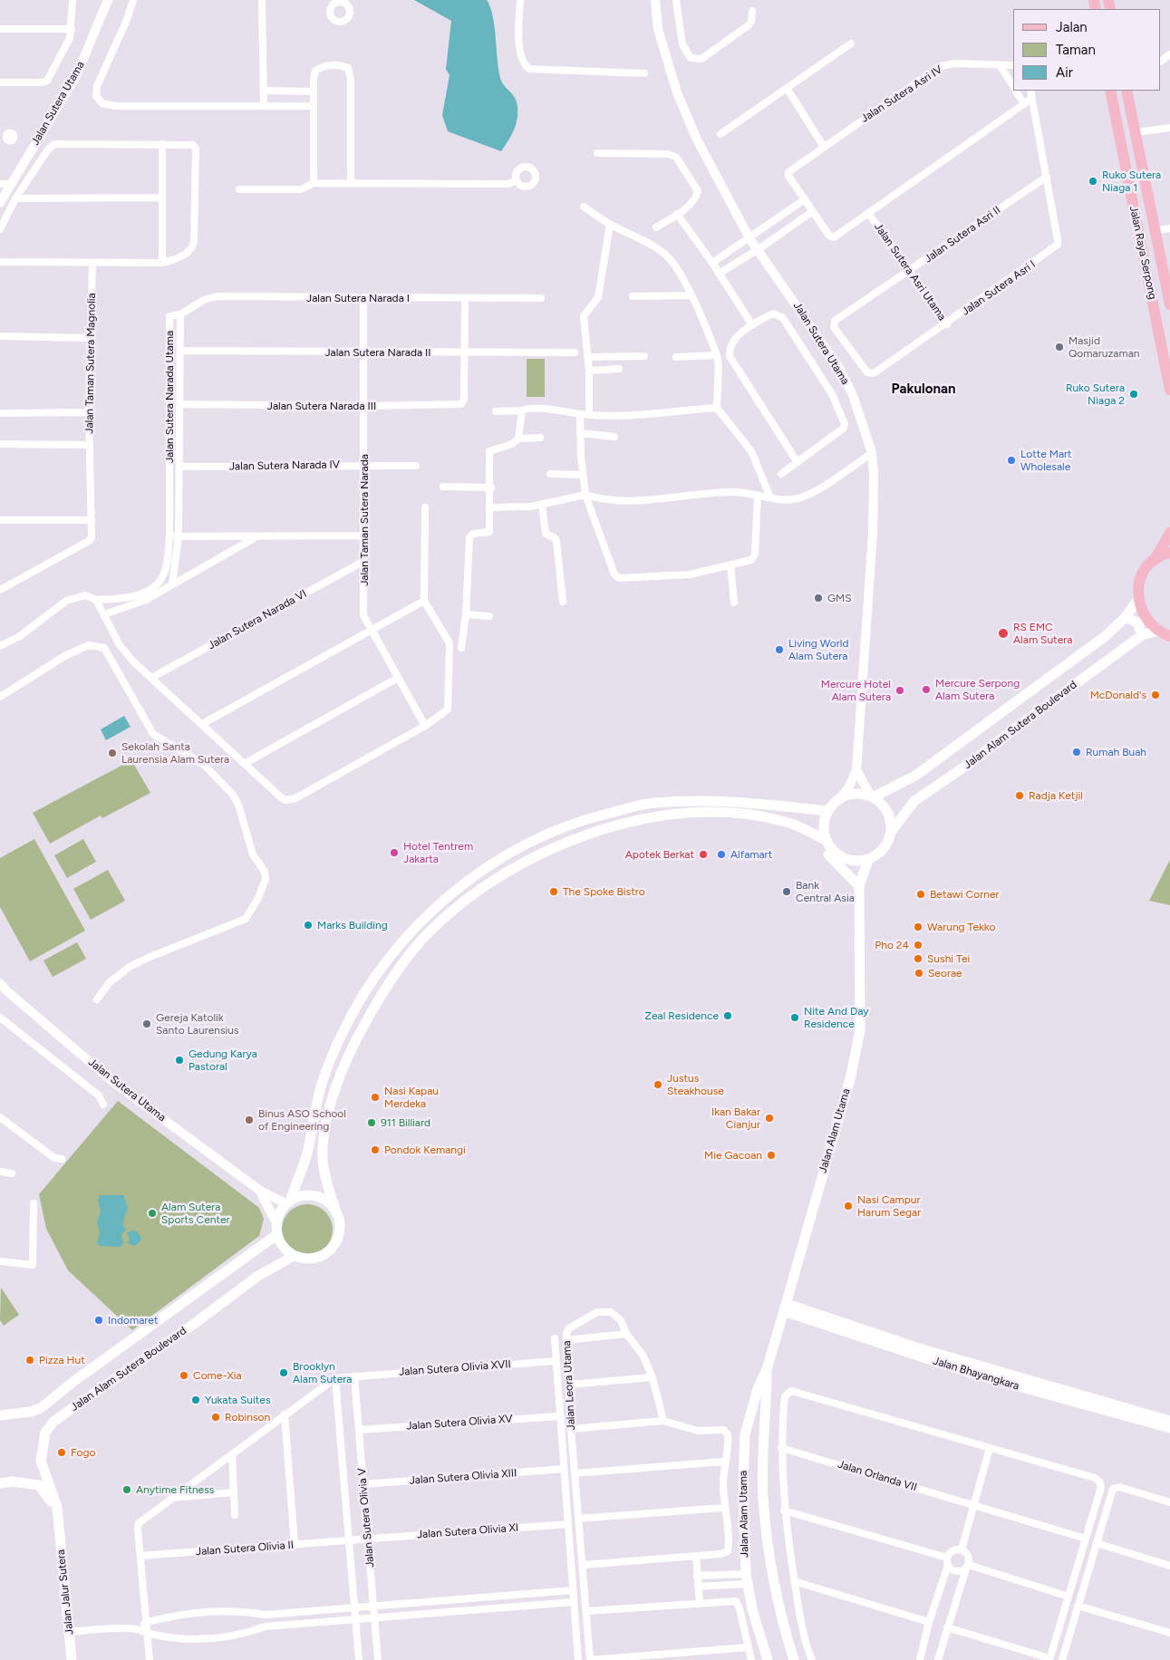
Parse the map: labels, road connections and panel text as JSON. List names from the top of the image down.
{
  "streets": {
    "main road": [
      "Jalan Raya Serpong",
      "Jalan Alam Sutera Boulevard",
      "Jalan Alam Utama",
      "Jalan Bhayangkara",
      "Jalan Jalur Sutera"
    ],
    "street": [
      "Jalan Sutera Asri IV",
      "Jalan Sutera Utama",
      "Jalan Sutera Asri II",
      "Jalan Sutera Asri Utama",
      "Jalan Sutera Asri I",
      "Jalan Sutera Narada I",
      "Jalan Sutera Narada II",
      "Jalan Taman Sutera Magnolia",
      "Jalan Sutera Narada Utama",
      "Jalan Sutera Narada III",
      "Jalan Sutera Narada IV",
      "Jalan Taman Sutera Narada",
      "Jalan Sutera Narada VI",
      "Jalan Sutera Olivia XVII",
      "Jalan Leora Utama",
      "Jalan Sutera Olivia XV",
      "Jalan Orlanda VII",
      "Jalan Sutera Olivia XIII",
      "Jalan Sutera Olivia V",
      "Jalan Sutera Olivia XI",
      "Jalan Sutera Olivia II"
    ]
  },
  "crossings": [
    ["Jalan Sutera Asri IV", "Jalan Sutera Asri Utama"],
    ["Jalan Sutera Utama", "Jalan Alam Sutera Boulevard"],
    ["Jalan Sutera Utama", "Jalan Alam Utama"],
    ["Jalan Sutera Asri II", "Jalan Sutera Asri Utama"],
    ["Jalan Sutera Asri II", "Jalan Sutera Asri I"],
    ["Jalan Sutera Asri Utama", "Jalan Sutera Asri I"],
    ["Jalan Sutera Narada I", "Jalan Sutera Narada Utama"],
    ["Jalan Sutera Narada I", "Jalan Taman Sutera Narada"],
    ["Jalan Sutera Narada II", "Jalan Sutera Narada Utama"],
    ["Jalan Sutera Narada II", "Jalan Sutera Narada III"],
    ["Jalan Sutera Narada II", "Jalan Taman Sutera Narada"],
    ["Jalan Sutera Narada Utama", "Jalan Sutera Narada III"],
    ["Jalan Sutera Narada Utama", "Jalan Sutera Narada IV"],
    ["Jalan Sutera Narada III", "Jalan Taman Sutera Narada"],
    ["Jalan Sutera Narada IV", "Jalan Taman Sutera Narada"],
    ["Jalan Taman Sutera Narada", "Jalan Sutera Narada VI"],
    ["Jalan Alam Sutera Boulevard", "Jalan Alam Utama"],
    ["Jalan Alam Sutera Boulevard", "Jalan Jalur Sutera"],
    ["Jalan Alam Utama", "Jalan Bhayangkara"],
    ["Jalan Sutera Olivia XVII", "Jalan Sutera Olivia V"],
    ["Jalan Sutera Olivia XV", "Jalan Sutera Olivia V"],
    ["Jalan Sutera Olivia XIII", "Jalan Sutera Olivia V"],
    ["Jalan Sutera Olivia V", "Jalan Sutera Olivia XI"],
    ["Jalan Sutera Olivia V", "Jalan Sutera Olivia II"],
    ["Jalan Sutera Olivia XI", "Jalan Sutera Olivia II"]
  ],
  "districts": ["Pakulonan"],
  "places": [
    "Ruko Sutera Niaga 1",
    "Masjid Qomaruzaman",
    "Ruko Sutera Niaga 2",
    "Lotte Mart Wholesale",
    "GMS",
    "RS EMC Alam Sutera",
    "Living World Alam Sutera",
    "Mercure Serpong Alam Sutera",
    "Mercure Hotel Alam Sutera",
    "McDonald's",
    "Rumah Buah",
    "Sekolah Santa Laurensia Alam Sutera",
    "Radja Ketjil",
    "Hotel Tentrem Jakarta",
    "Apotek Berkat",
    "Alfamart",
    "The Spoke Bistro",
    "Bank Central Asia",
    "Betawi Corner",
    "Marks Building",
    "Warung Tekko",
    "Pho 24",
    "Sushi Tei",
    "Seorae",
    "Zeal Residence",
    "Nite And Day Residence",
    "Gereja Katolik Santo Laurensius",
    "Gedung Karya Pastoral",
    "Justus Steakhouse",
    "Nasi Kapau Merdeka",
    "Ikan Bakar Cianjur",
    "Binus ASO School of Engineering",
    "911 Billiard",
    "Pondok Kemangi",
    "Mie Gacoan",
    "Nasi Campur Harum Segar",
    "Alam Sutera Sports Center",
    "Indomaret",
    "Pizza Hut",
    "Brooklyn Alam Sutera",
    "Come-Xia",
    "Yukata Suites",
    "Robinson",
    "Fogo",
    "Anytime Fitness"
  ],
  "legend": ["Jalan", "Taman", "Air"]
}
